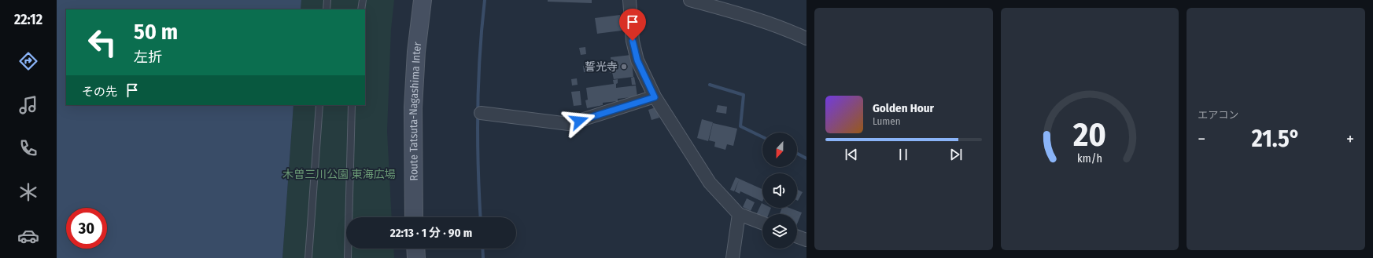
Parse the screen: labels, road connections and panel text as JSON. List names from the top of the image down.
{
  "streets": {
    "main road": ["Route Tatsuta-Nagashima Inter"]
  },
  "parks": ["木曽三川公園 東海広場"],
  "places": ["誓光寺"],
  "north": "bottom",
  "page": {
    "tabs": "22:12",
    "tile": "エアコン",
    "turn": ["50 m", "左折"],
    "then": "その先",
    "song": ["Golden Hour", "Lumen"],
    "heat": ["−", "21.5°", "+"],
    "limit": "30",
    "trip": "22:13 · 1 分 · 90 m",
    "gauge": ["20", "km/h"]
  }
}
